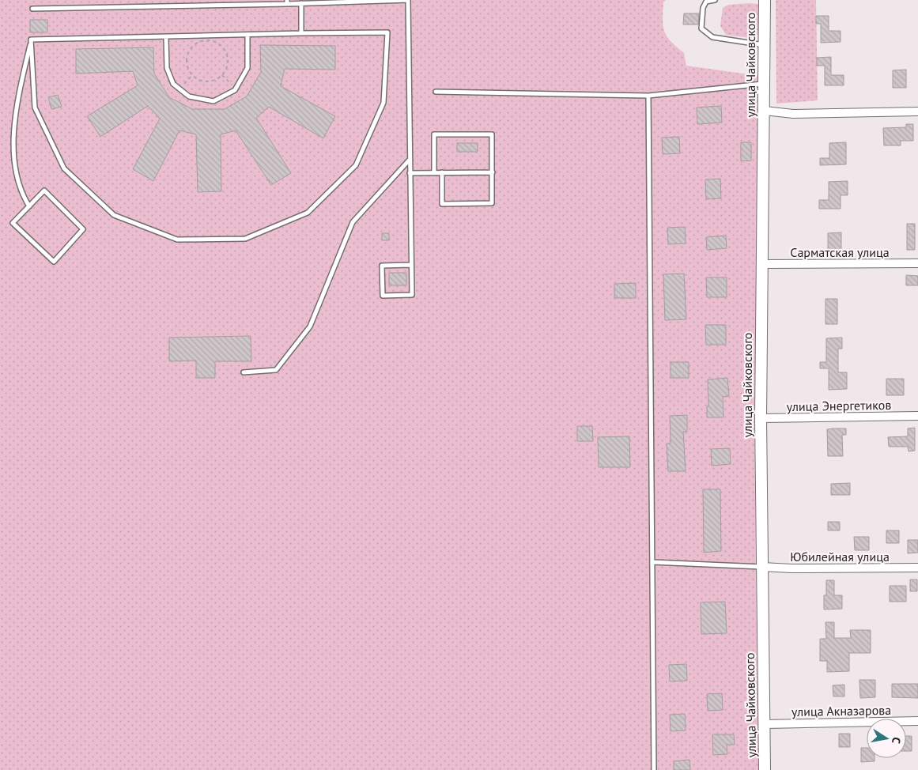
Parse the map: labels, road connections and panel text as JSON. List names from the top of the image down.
{
  "streets": {
    "street": [
      "улица Чайковского",
      "Сарматская улица",
      "улица Энергетиков",
      "Юбилейная улица",
      "улица Акназарова"
    ]
  },
  "crossings": [
    ["улица Чайковского", "Сарматская улица"],
    ["улица Чайковского", "улица Энергетиков"],
    ["улица Чайковского", "Юбилейная улица"],
    ["улица Чайковского", "улица Акназарова"]
  ],
  "north": "right"
}
